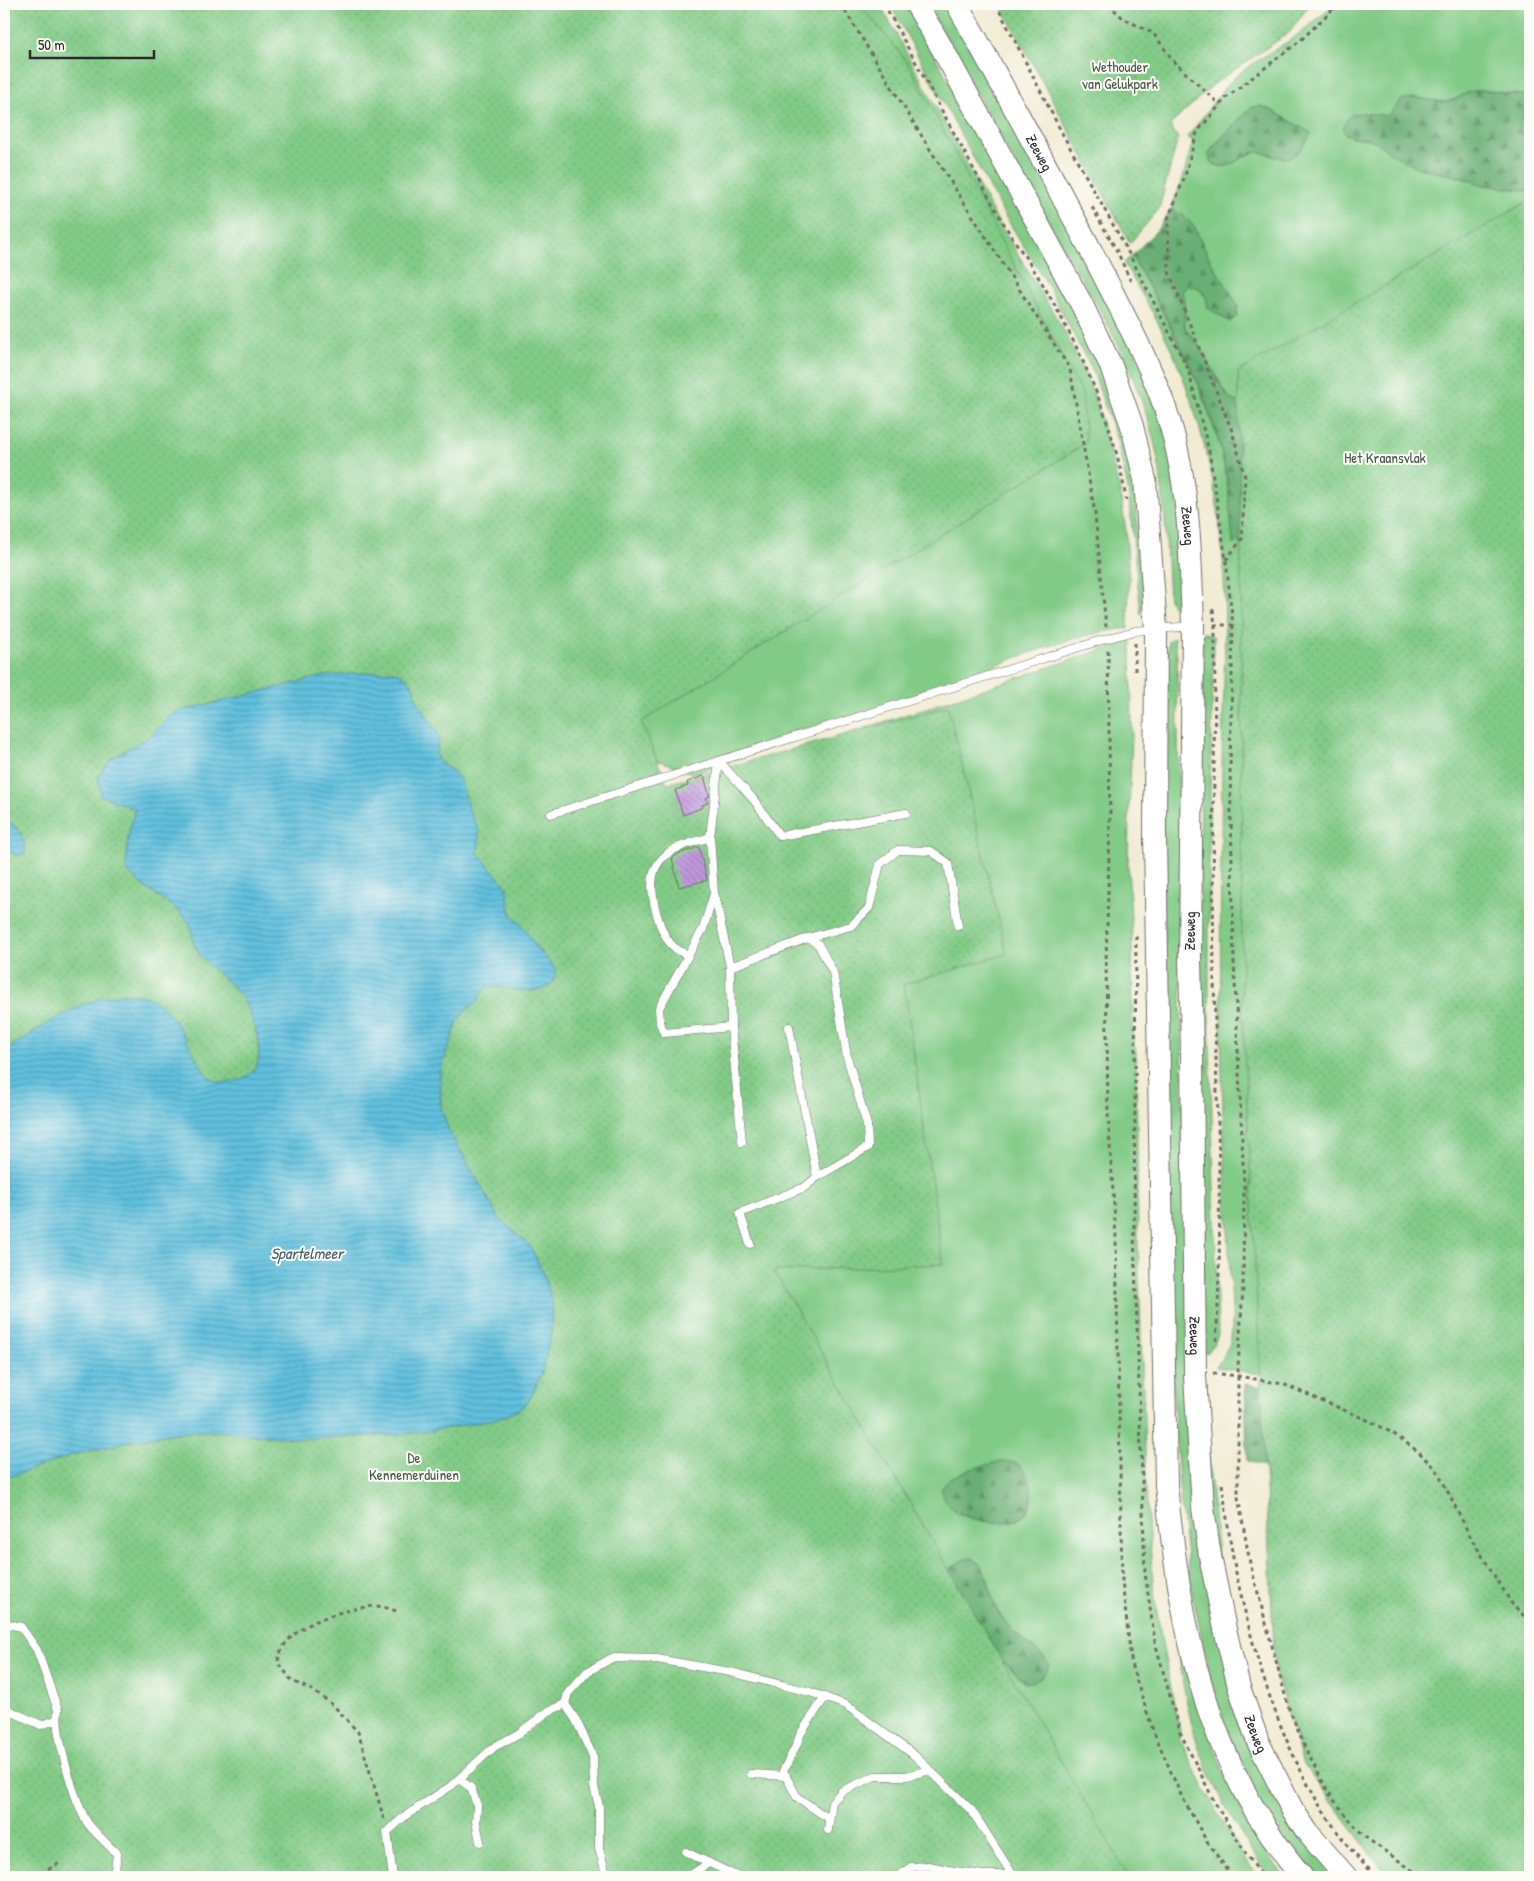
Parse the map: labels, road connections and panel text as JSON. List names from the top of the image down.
{
  "streets": {
    "main road": ["Zeeweg"]
  },
  "water": ["Spartelmeer"],
  "parks": ["Wethouder van Gelukpark", "Het Kraansvlak", "De Kennemerduinen"],
  "scale_bar": "50 m"
}
